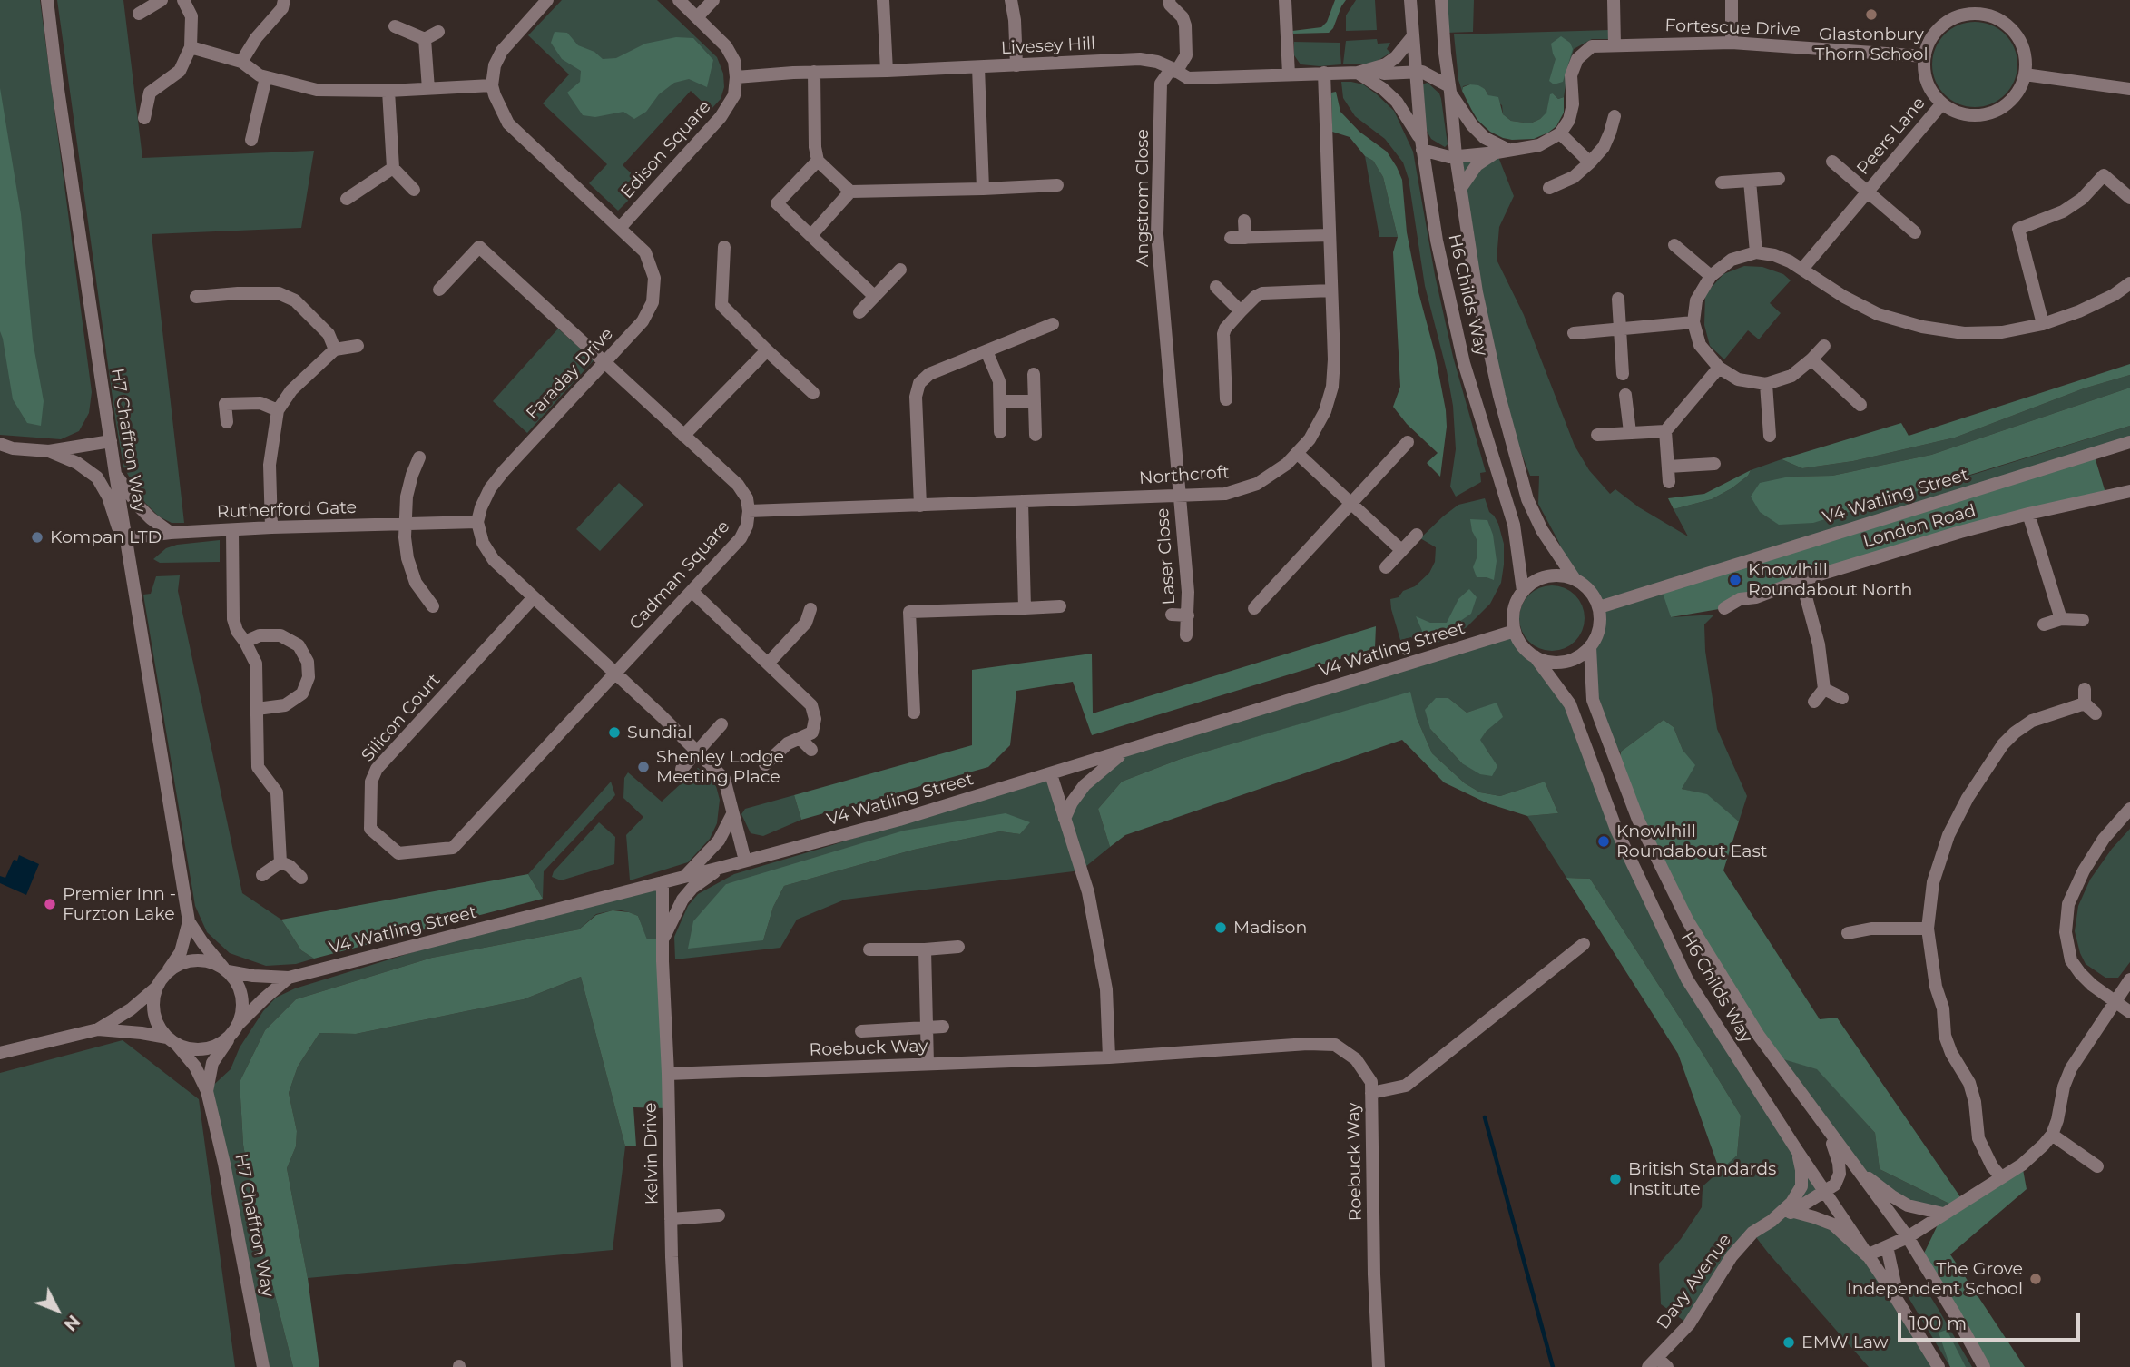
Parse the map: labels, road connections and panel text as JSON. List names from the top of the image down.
{
  "streets": {
    "street": [
      "Fortescue Drive",
      "Livesey Hill",
      "Peers Lane",
      "Edison Square",
      "Angstrom Close",
      "H6 Childs Way",
      "Faraday Drive",
      "H7 Chaffron Way",
      "Northcroft",
      "V4 Watling Street",
      "Rutherford Gate",
      "London Road",
      "Laser Close",
      "Cadman Square",
      "Silicon Court",
      "Roebuck Way",
      "Kelvin Drive",
      "Davy Avenue"
    ]
  },
  "crossings": [
    ["Fortescue Drive", "Peers Lane"],
    ["Livesey Hill", "Edison Square"],
    ["Livesey Hill", "Angstrom Close"],
    ["Livesey Hill", "H6 Childs Way"],
    ["Livesey Hill", "Northcroft"],
    ["Edison Square", "Faraday Drive"],
    ["Angstrom Close", "Northcroft"],
    ["Angstrom Close", "Laser Close"],
    ["H6 Childs Way", "V4 Watling Street"],
    ["H6 Childs Way", "Davy Avenue"],
    ["Faraday Drive", "Rutherford Gate"],
    ["Faraday Drive", "Cadman Square"],
    ["H7 Chaffron Way", "V4 Watling Street"],
    ["H7 Chaffron Way", "Rutherford Gate"],
    ["Northcroft", "Laser Close"],
    ["Northcroft", "Cadman Square"],
    ["V4 Watling Street", "Kelvin Drive"],
    ["Cadman Square", "Silicon Court"],
    ["Roebuck Way", "Kelvin Drive"]
  ],
  "places": [
    "Glastonbury Thorn School",
    "Kompan LTD",
    "Knowlhill Roundabout North",
    "Sundial",
    "Shenley Lodge Meeting Place",
    "Knowlhill Roundabout East",
    "Premier Inn - Furzton Lake",
    "Madison",
    "British Standards Institute",
    "The Grove Independent School",
    "EMW Law"
  ],
  "scale_bar": "100 m",
  "north": "bottom right"
}
